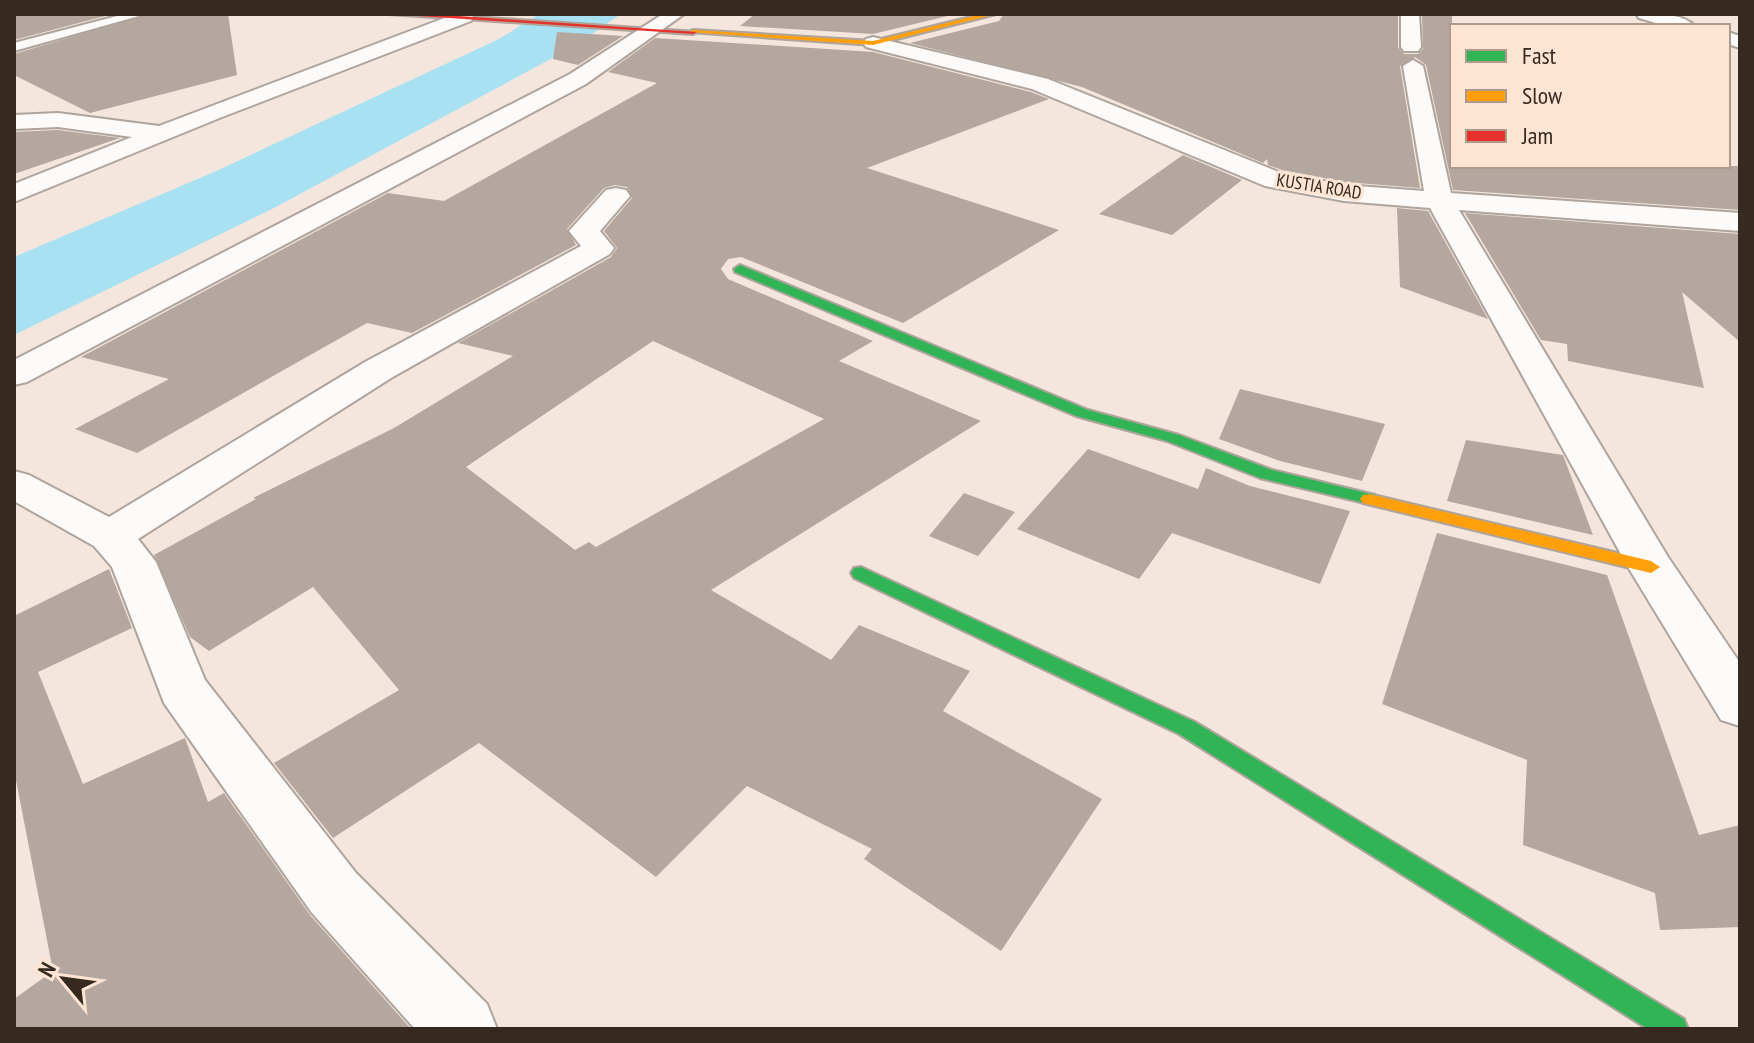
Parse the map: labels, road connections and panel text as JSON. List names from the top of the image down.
{
  "streets": {
    "street": ["KUSTIA ROAD"]
  },
  "legend": ["Fast", "Slow", "Jam"],
  "north": "top left"
}
